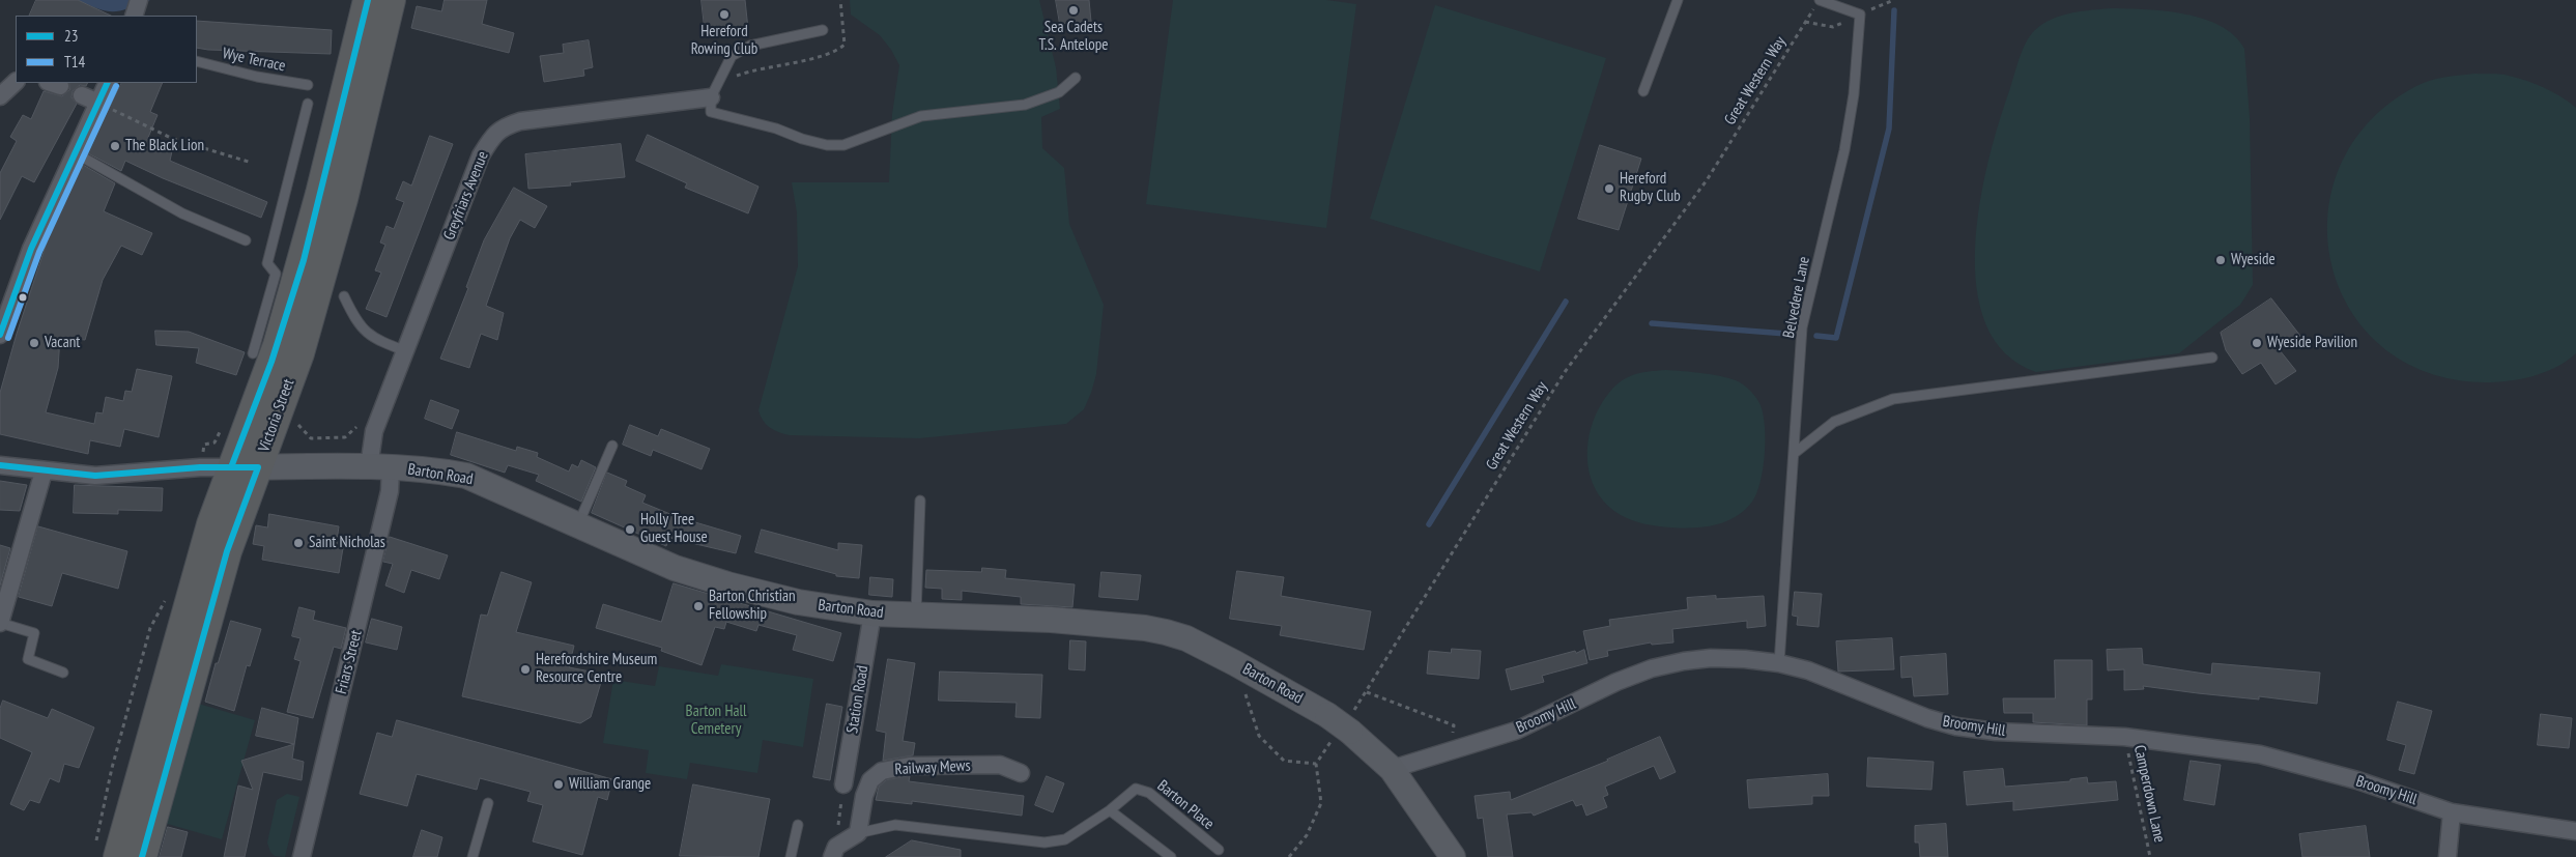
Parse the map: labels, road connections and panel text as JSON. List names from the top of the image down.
{
  "streets": {
    "highway": ["Victoria Street"],
    "street": [
      "Greyfriars Avenue",
      "Barton Road",
      "Friars Street",
      "Station Road",
      "Broomy Hill",
      "Railway Mews"
    ],
    "lane": ["Wye Terrace", "Belvedere Lane", "Barton Place"],
    "path": ["Great Western Way", "Camperdown Lane"]
  },
  "crossings": [
    ["Great Western Way", "Belvedere Lane"],
    ["Great Western Way", "Barton Road"],
    ["Greyfriars Avenue", "Barton Road"],
    ["Greyfriars Avenue", "Friars Street"],
    ["Belvedere Lane", "Broomy Hill"],
    ["Victoria Street", "Barton Road"],
    ["Barton Road", "Friars Street"],
    ["Barton Road", "Station Road"],
    ["Barton Road", "Broomy Hill"],
    ["Broomy Hill", "Camperdown Lane"],
    ["Railway Mews", "Barton Place"]
  ],
  "parks": ["Barton Hall Cemetery"],
  "places": [
    "Sea Cadets T.S. Antelope",
    "Hereford Rowing Club",
    "The Black Lion",
    "Hereford Rugby Club",
    "Wyeside",
    "Vacant",
    "Wyeside Pavilion",
    "Holly Tree Guest House",
    "Saint Nicholas",
    "Barton Christian Fellowship",
    "Herefordshire Museum Resource Centre",
    "William Grange"
  ],
  "lines": ["transit line 23", "transit line T14"],
  "legend": ["23", "T14"]
}
